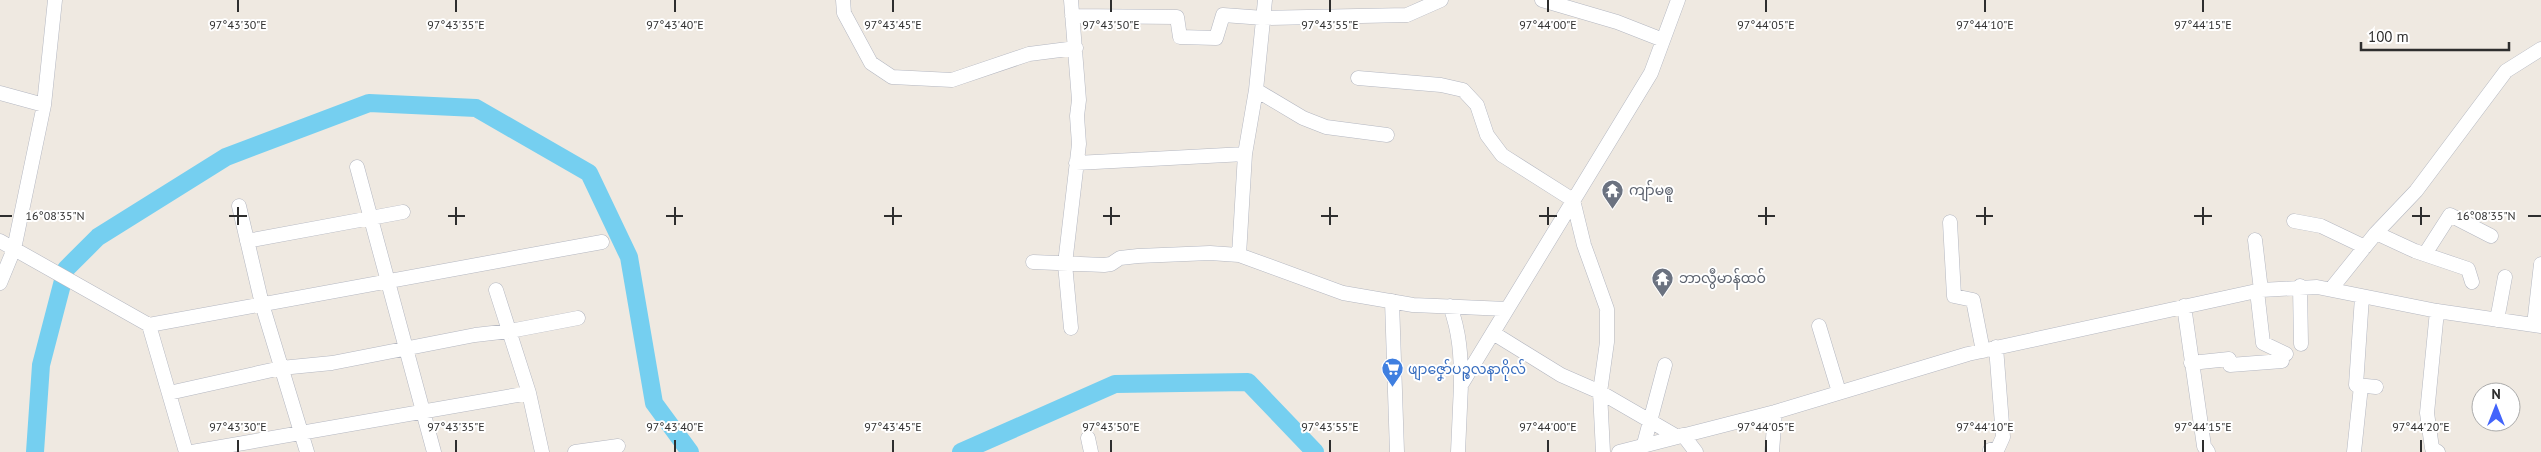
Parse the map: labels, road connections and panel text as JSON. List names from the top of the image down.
{
  "places": {
    "temple": ["ကျာ်မၜူ", "ဘာလွဳမာန်ထဝ်"],
    "supermarket": ["ဖျာဇၞော်ပဉ္စလနာဂိုလ်"]
  },
  "scale_bar": "100 m",
  "north": "top",
  "coordinates": [
    "97°43'30\"E",
    "97°43'35\"E",
    "97°43'40\"E",
    "97°43'45\"E",
    "97°43'50\"E",
    "97°43'55\"E",
    "97°44'00\"E",
    "97°44'05\"E",
    "97°44'10\"E",
    "97°44'15\"E",
    "16°08'35\"N",
    "97°44'20\"E"
  ]
}
